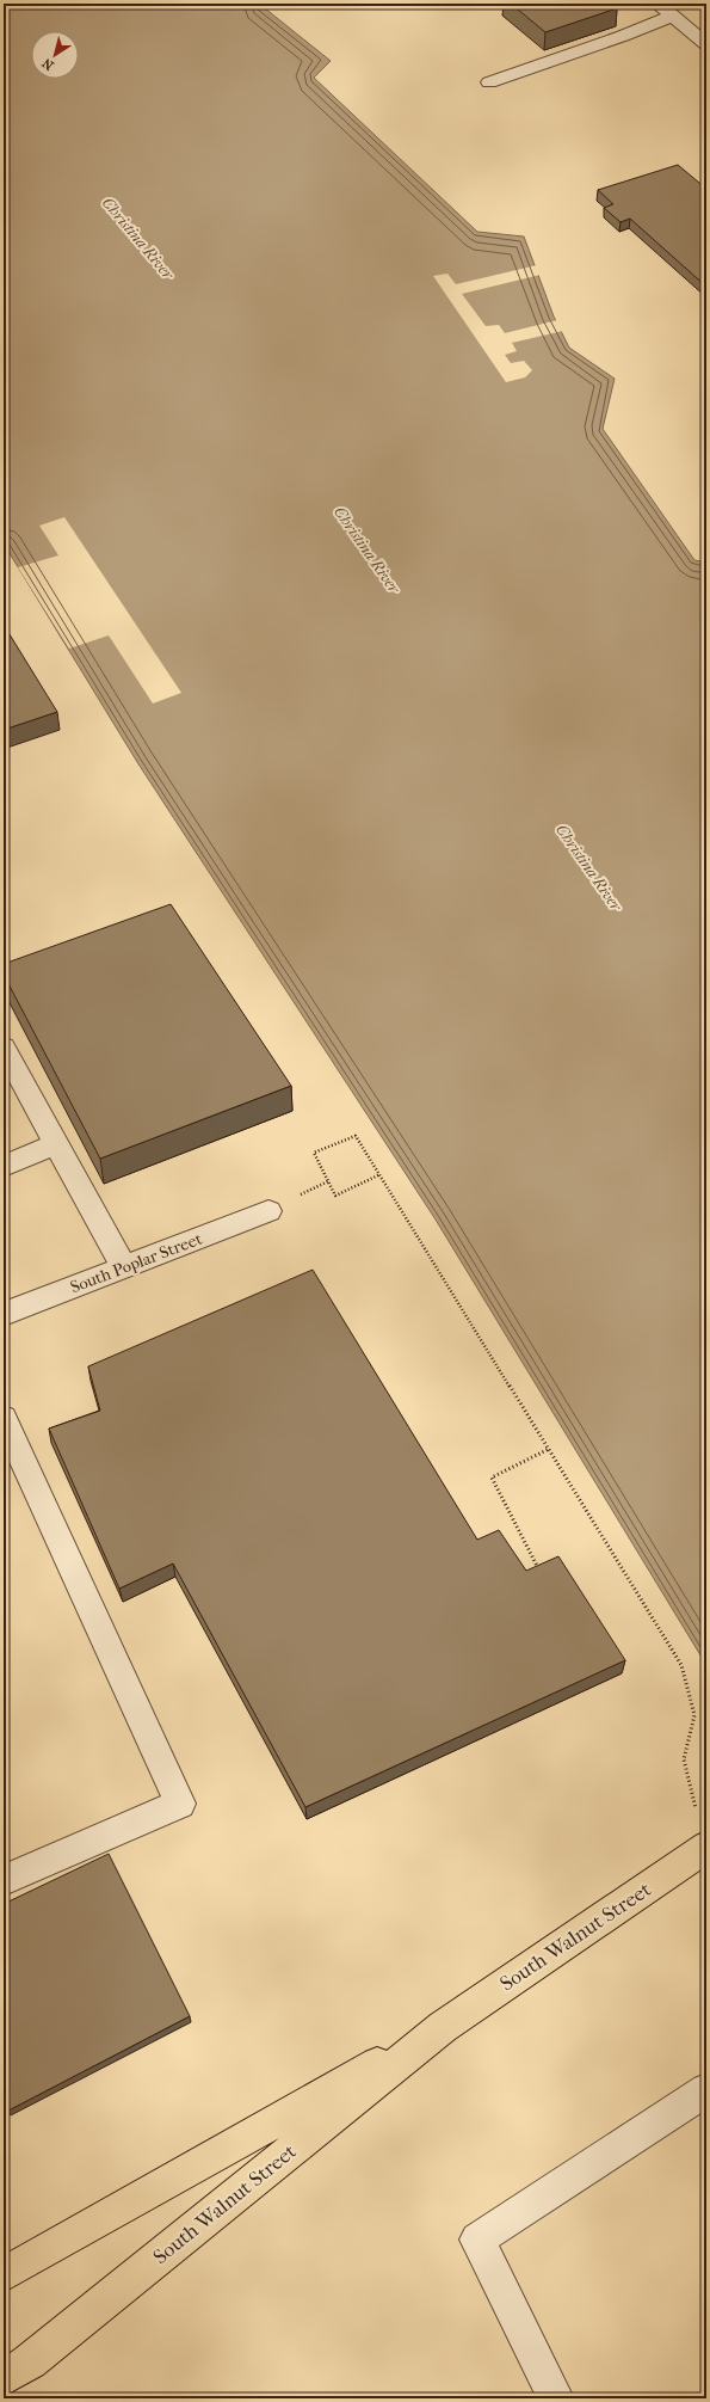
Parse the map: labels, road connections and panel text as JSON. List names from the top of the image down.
{
  "streets": {
    "main road": ["South Walnut Street"],
    "street": ["South Poplar Street"]
  },
  "water": ["Christina River"],
  "north": "bottom left"
}
